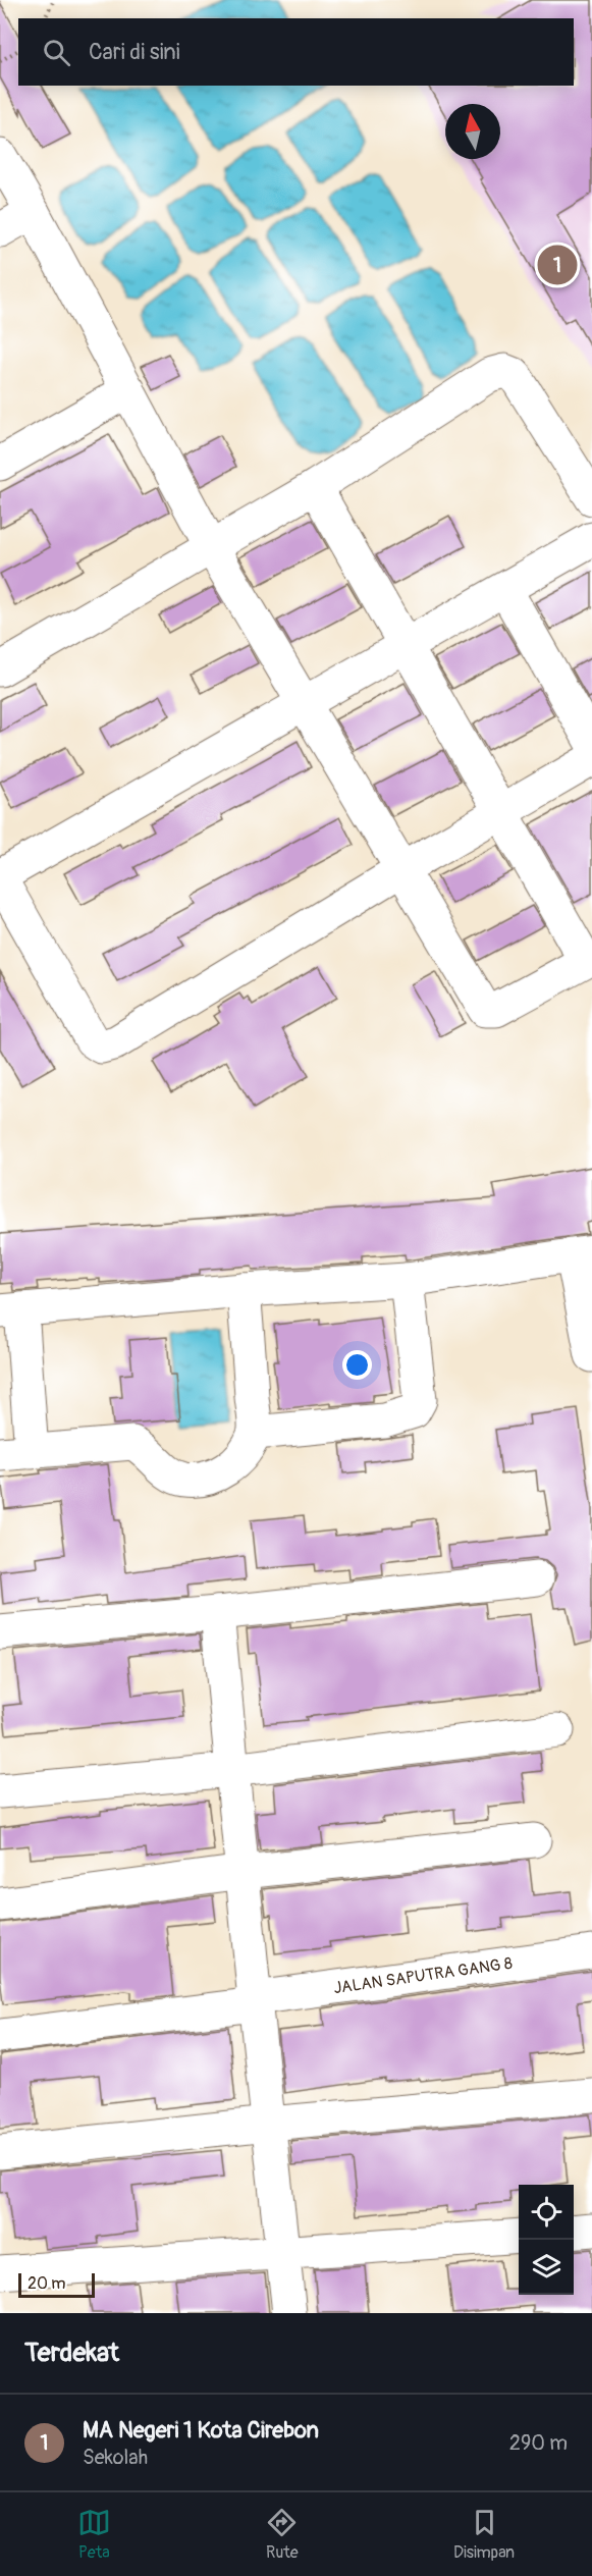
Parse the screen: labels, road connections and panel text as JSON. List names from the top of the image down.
{
  "streets": {
    "street": ["JALAN SAPUTRA GANG 8"]
  },
  "scale_bar": "20 m",
  "north": "top",
  "page": {
    "search": "Cari di sini",
    "pins": "1",
    "scale": "20 m",
    "heading": "Terdekat",
    "list": [
      {
        "mark": "1",
        "name": "MA Negeri 1 Kota Cirebon",
        "note": "Sekolah",
        "value": "290 m"
      }
    ],
    "nav": ["Peta", "Rute", "Disimpan"]
  }
}
